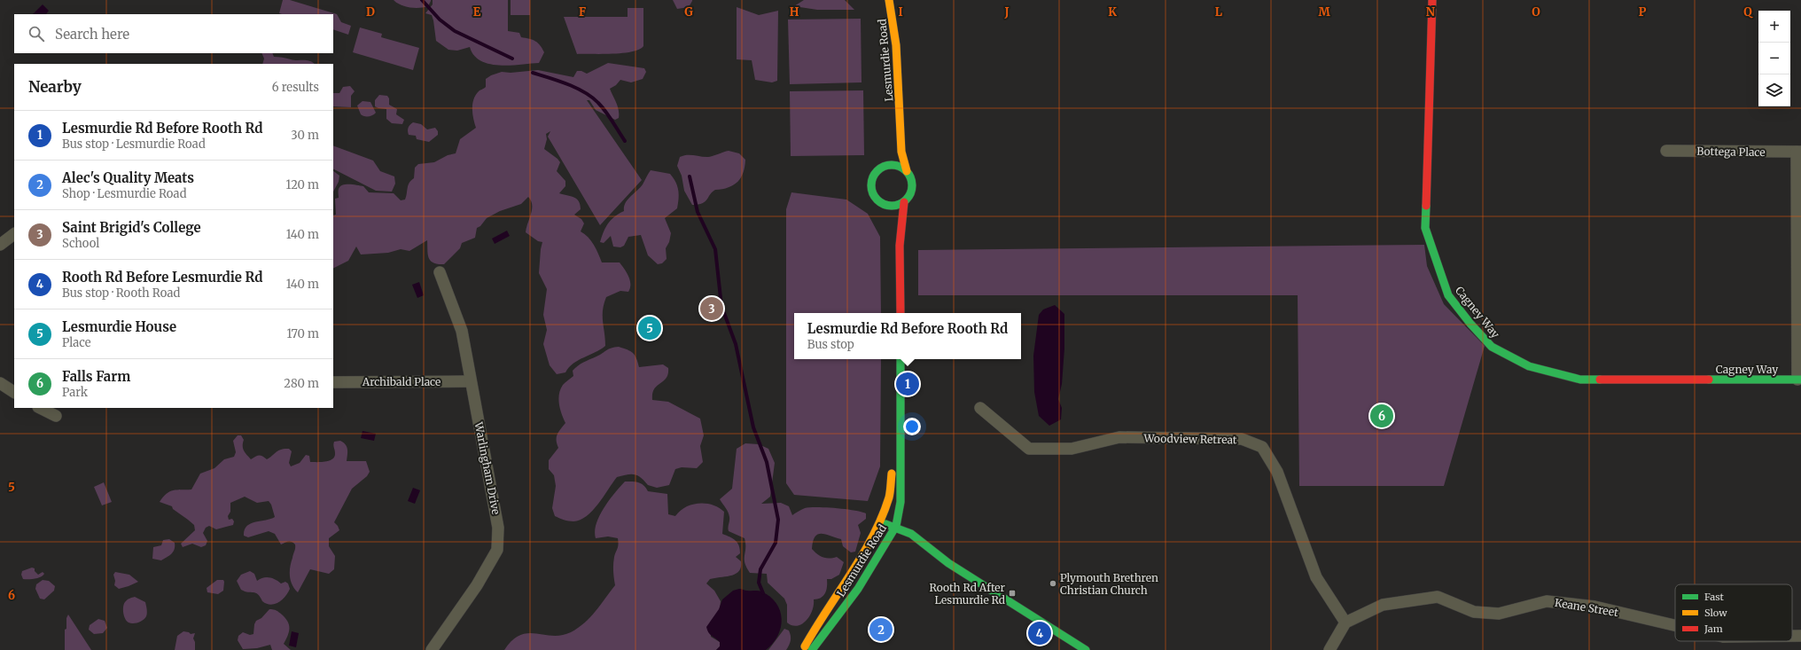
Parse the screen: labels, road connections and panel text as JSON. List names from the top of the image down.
{
  "streets": {
    "main road": ["Lesmurdie Road", "Cagney Way"],
    "street": [
      "Bottega Place",
      "Archibald Place",
      "Woodview Retreat",
      "Warlingham Drive",
      "Keane Street"
    ]
  },
  "crossings": [
    ["Bottega Place", "Cagney Way"],
    ["Archibald Place", "Warlingham Drive"],
    ["Woodview Retreat", "Keane Street"]
  ],
  "places": {
    "other": ["Plymouth Brethren Christian Church"],
    "transit": ["Rooth Rd After Lesmurdie Rd"]
  },
  "legend": ["Fast", "Slow", "Jam"],
  "page": {
    "map_buttons": ["+", "−"],
    "search": "Search here",
    "heading": ["Nearby", "6 results"],
    "list": [
      {
        "mark": "1",
        "name": "Lesmurdie Rd Before Rooth Rd",
        "note": "Bus stop · Lesmurdie Road",
        "value": "30 m"
      },
      {
        "mark": "2",
        "name": "Alec's Quality Meats",
        "note": "Shop · Lesmurdie Road",
        "value": "120 m"
      },
      {
        "mark": "3",
        "name": "Saint Brigid's College",
        "note": "School",
        "value": "140 m"
      },
      {
        "mark": "4",
        "name": "Rooth Rd Before Lesmurdie Rd",
        "note": "Bus stop · Rooth Road",
        "value": "140 m"
      },
      {
        "mark": "5",
        "name": "Lesmurdie House",
        "note": "Place",
        "value": "170 m"
      },
      {
        "mark": "6",
        "name": "Falls Farm",
        "note": "Park",
        "value": "280 m"
      }
    ],
    "pins": [
      "3",
      "5",
      "1",
      "6",
      "2",
      "4"
    ],
    "popup": ["Lesmurdie Rd Before Rooth Rd", "Bus stop"]
  },
  "grid": {
    "columns": [
      "D",
      "E",
      "F",
      "G",
      "H",
      "I",
      "J",
      "K",
      "L",
      "M",
      "N",
      "O",
      "P",
      "Q"
    ],
    "rows": ["5", "6"]
  }
}
